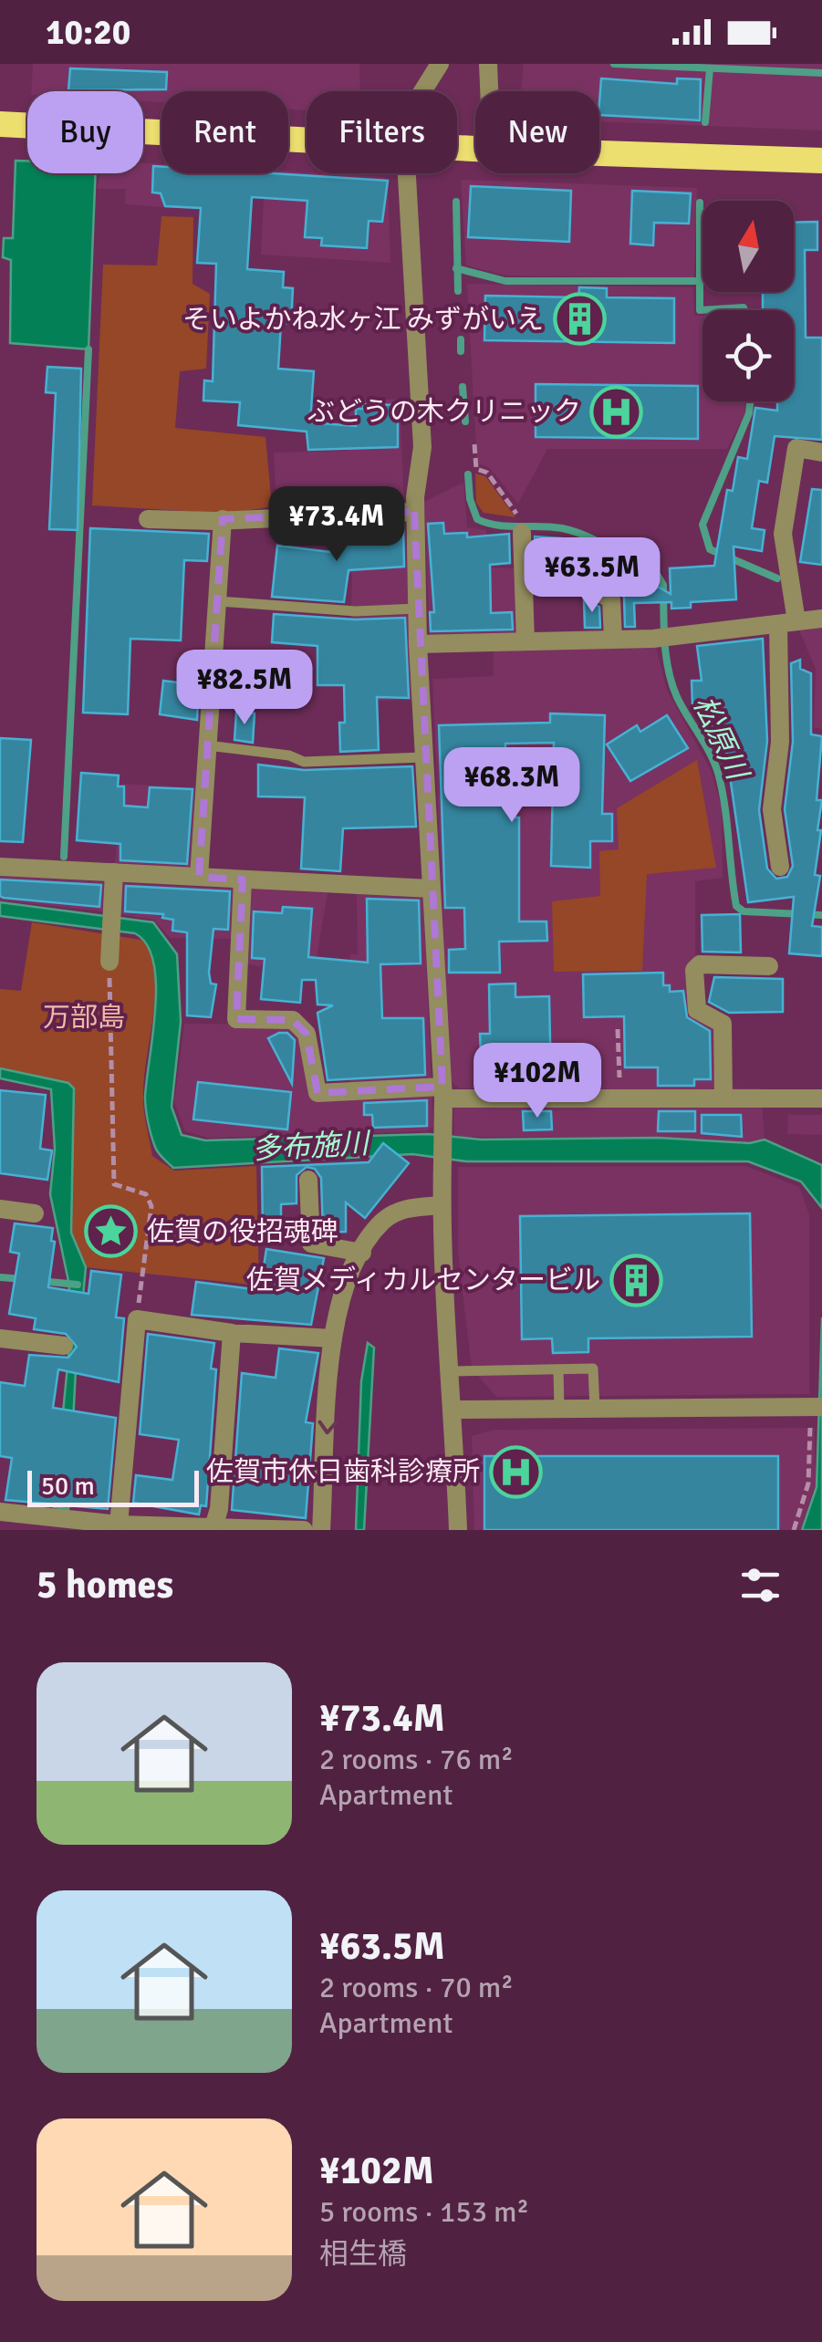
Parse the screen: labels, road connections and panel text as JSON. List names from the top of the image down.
{
  "water": ["松原川", "多布施川"],
  "parks": ["万部島"],
  "places": {
    "building": ["そいよかね水ヶ江 みずがいえ", "佐賀メディカルセンタービル"],
    "hospital": ["ぶどうの木クリニック", "佐賀市休日歯科診療所"],
    "place": ["佐賀の役招魂碑"]
  },
  "scale_bar": "50 m",
  "north": "top",
  "page": {
    "status": "10:20",
    "chip": [
      "Buy",
      "Rent",
      "Filters",
      "New"
    ],
    "price": [
      "¥73.4M",
      "¥63.5M",
      "¥82.5M",
      "¥68.3M",
      "¥102M"
    ],
    "scale": "50 m",
    "heading": "5 homes",
    "list": [
      {
        "name": "¥73.4M",
        "note": "2 rooms · 76 m² · Apartment"
      },
      {
        "name": "¥63.5M",
        "note": "2 rooms · 70 m² · Apartment"
      },
      {
        "name": "¥102M",
        "note": "5 rooms · 153 m² · 相生橋"
      }
    ]
  }
}
